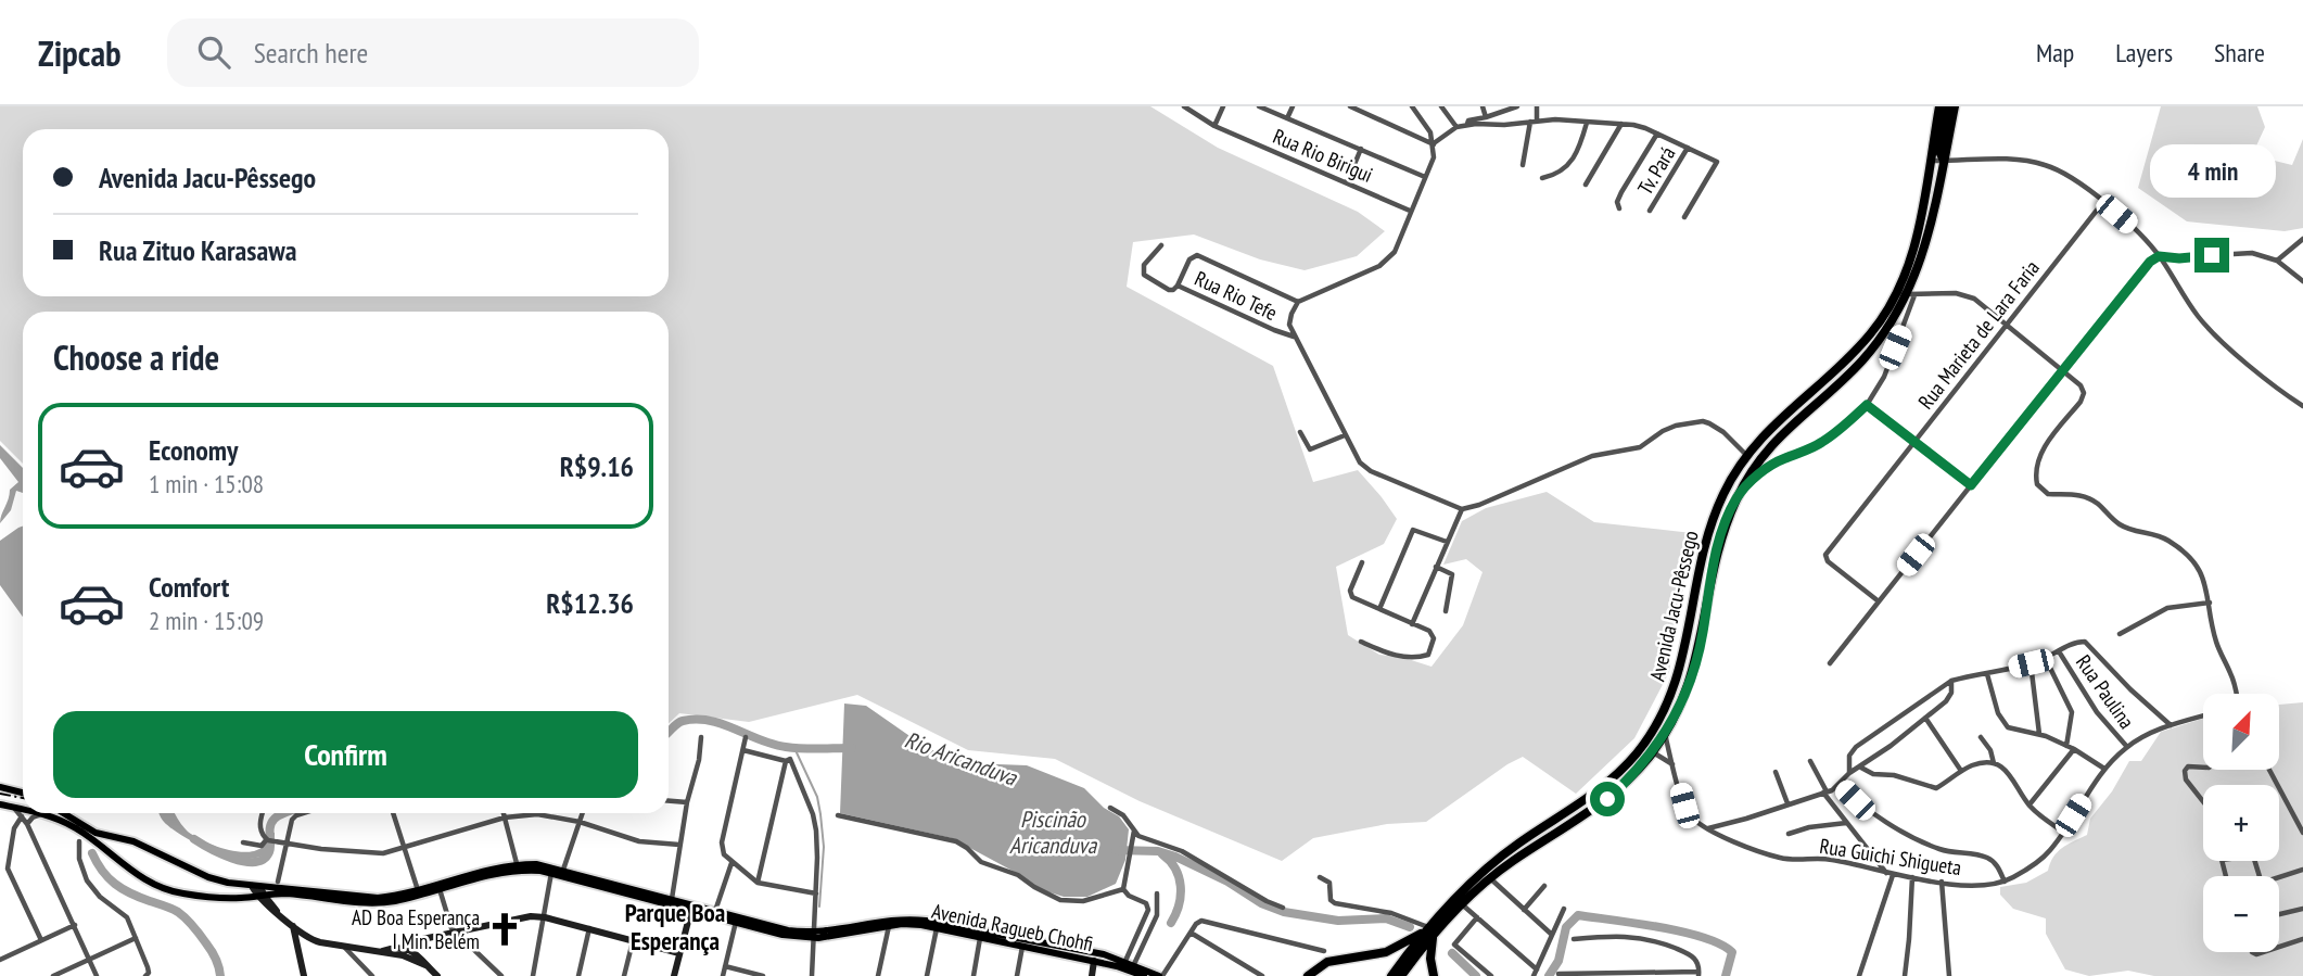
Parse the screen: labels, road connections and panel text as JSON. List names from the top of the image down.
{
  "streets": {
    "highway": ["Avenida Jacu-Pêssego"],
    "main road": ["Avenida Ragueb Chohfi"],
    "street": [
      "Rua Rio Birigui",
      "Tv. Pará",
      "Rua Rio Tefe",
      "Rua Marieta de Lara Faria",
      "Rua Paulina",
      "Rua Guichi Shigueta"
    ]
  },
  "crossings": [
    ["Avenida Jacu-Pêssego", "Rua Guichi Shigueta"],
    ["Rua Paulina", "Rua Guichi Shigueta"]
  ],
  "districts": ["Parque Boa Esperança"],
  "water": ["Rio Aricanduva", "Piscinão Aricanduva"],
  "places": {
    "church": ["AD Boa Esperança I Min. Belém"]
  },
  "north": "top right",
  "page": {
    "header": "Zipcab",
    "search": "Search here",
    "nav": ["Map", "Layers", "Share"],
    "banner": ["Avenida Jacu-Pêssego", "Rua Zituo Karasawa"],
    "bubble": "4 min",
    "heading": "Choose a ride",
    "list": [
      {
        "name": "Economy",
        "note": "1 min · 15:08",
        "value": "R$9.16"
      },
      {
        "name": "Comfort",
        "note": "2 min · 15:09",
        "value": "R$12.36"
      }
    ],
    "map_buttons": ["+", "−"],
    "buttons": "Confirm"
  }
}
